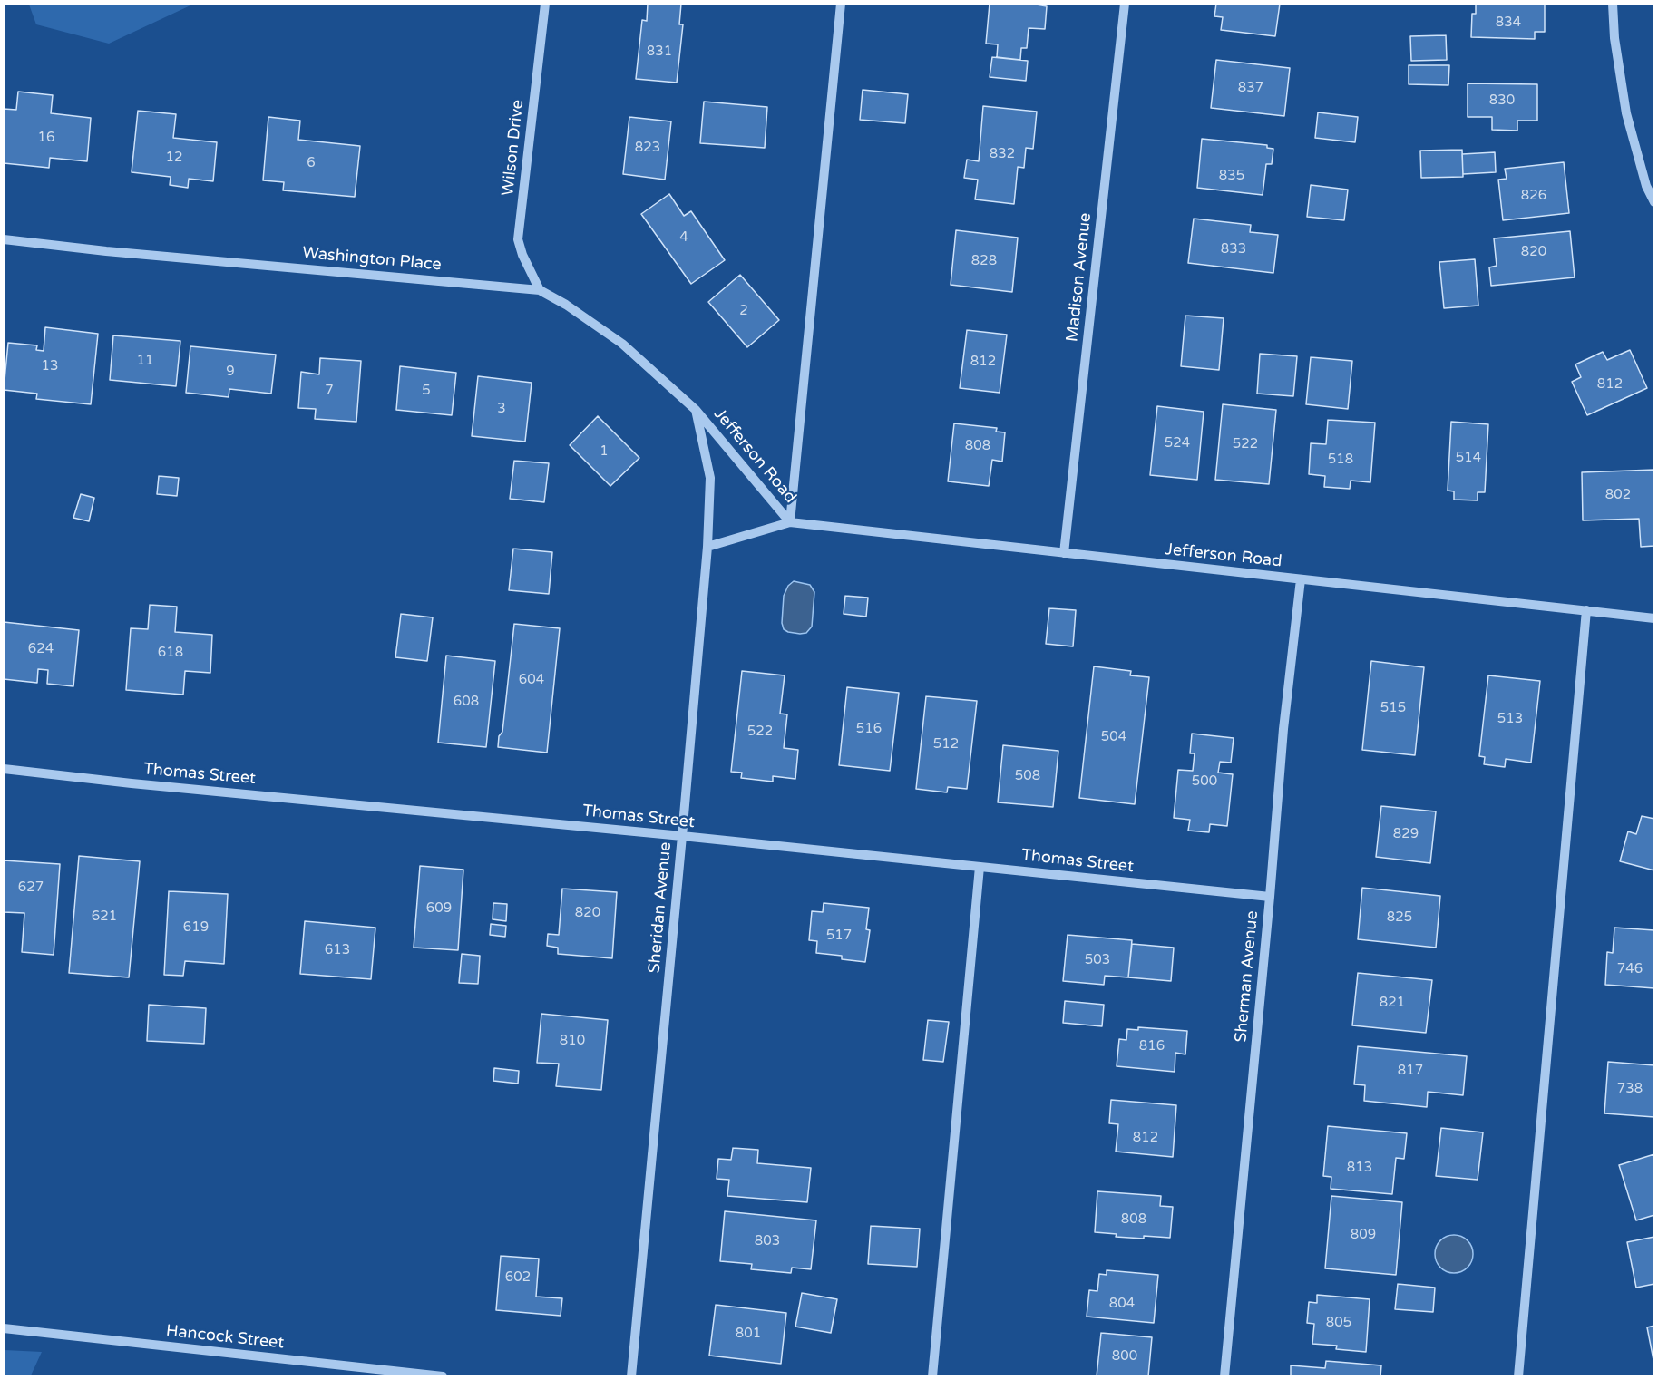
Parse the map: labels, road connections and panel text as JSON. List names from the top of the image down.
{
  "streets": {
    "street": [
      "Wilson Drive",
      "Washington Place",
      "Madison Avenue",
      "Jefferson Road",
      "Thomas Street",
      "Sheridan Avenue",
      "Sherman Avenue",
      "Hancock Street"
    ]
  },
  "crossings": [
    ["Wilson Drive", "Washington Place"],
    ["Washington Place", "Jefferson Road"],
    ["Washington Place", "Sheridan Avenue"],
    ["Madison Avenue", "Jefferson Road"],
    ["Jefferson Road", "Sheridan Avenue"],
    ["Jefferson Road", "Sherman Avenue"],
    ["Thomas Street", "Sheridan Avenue"],
    ["Thomas Street", "Sherman Avenue"]
  ],
  "house_numbers": [
    "834",
    "831",
    "837",
    "830",
    "16",
    "823",
    "832",
    "12",
    "6",
    "835",
    "826",
    "4",
    "833",
    "820",
    "828",
    "2",
    "11",
    "812",
    "13",
    "9",
    "812",
    "7",
    "5",
    "3",
    "524",
    "522",
    "808",
    "1",
    "514",
    "518",
    "802",
    "624",
    "618",
    "604",
    "608",
    "515",
    "513",
    "516",
    "522",
    "504",
    "512",
    "508",
    "500",
    "829",
    "627",
    "609",
    "820",
    "621",
    "825",
    "619",
    "517",
    "613",
    "503",
    "746",
    "821",
    "810",
    "816",
    "817",
    "738",
    "812",
    "813",
    "808",
    "809",
    "803",
    "602",
    "804",
    "805",
    "801",
    "800"
  ]
}
